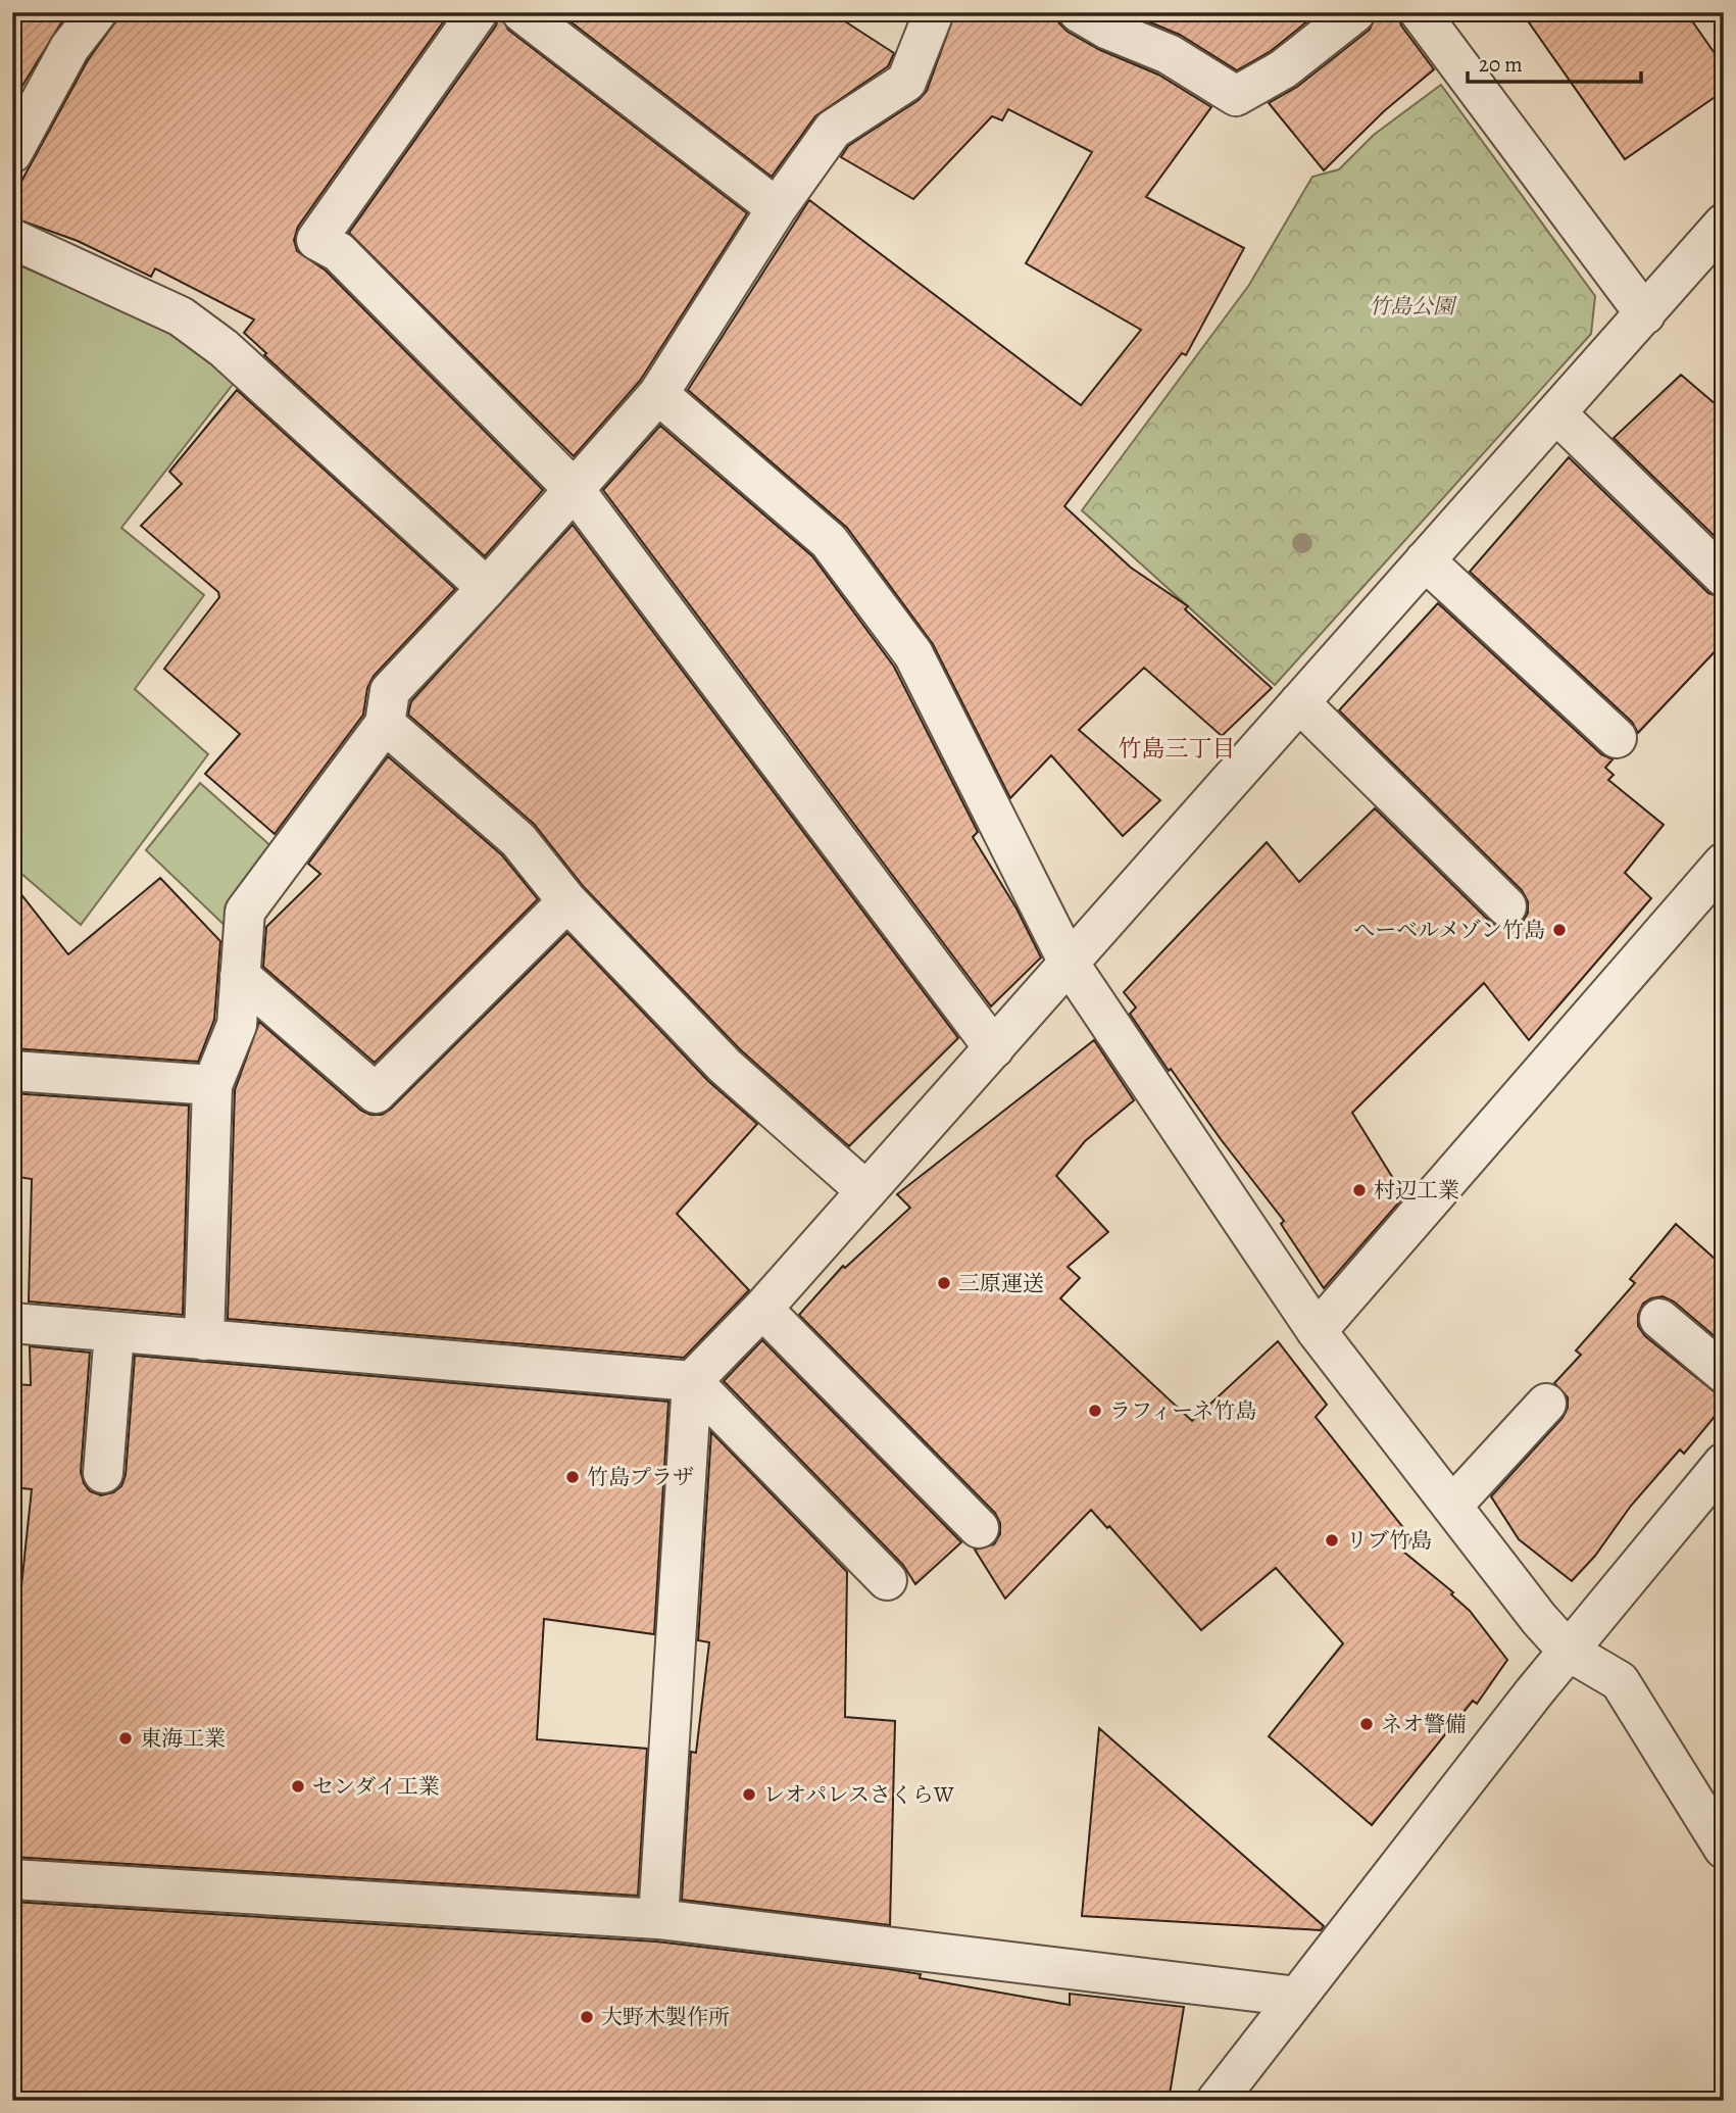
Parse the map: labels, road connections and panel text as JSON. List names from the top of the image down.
{
  "districts": ["竹島三丁目"],
  "parks": ["竹島公園"],
  "places": [
    "へーベルメゾン竹島",
    "村辺工業",
    "三原運送",
    "ラフィーネ竹島",
    "竹島プラザ",
    "リブ竹島",
    "ネオ警備",
    "東海工業",
    "センダイ工業",
    "レオパレスさくらW",
    "大野木製作所"
  ],
  "scale_bar": "20 m"
}
